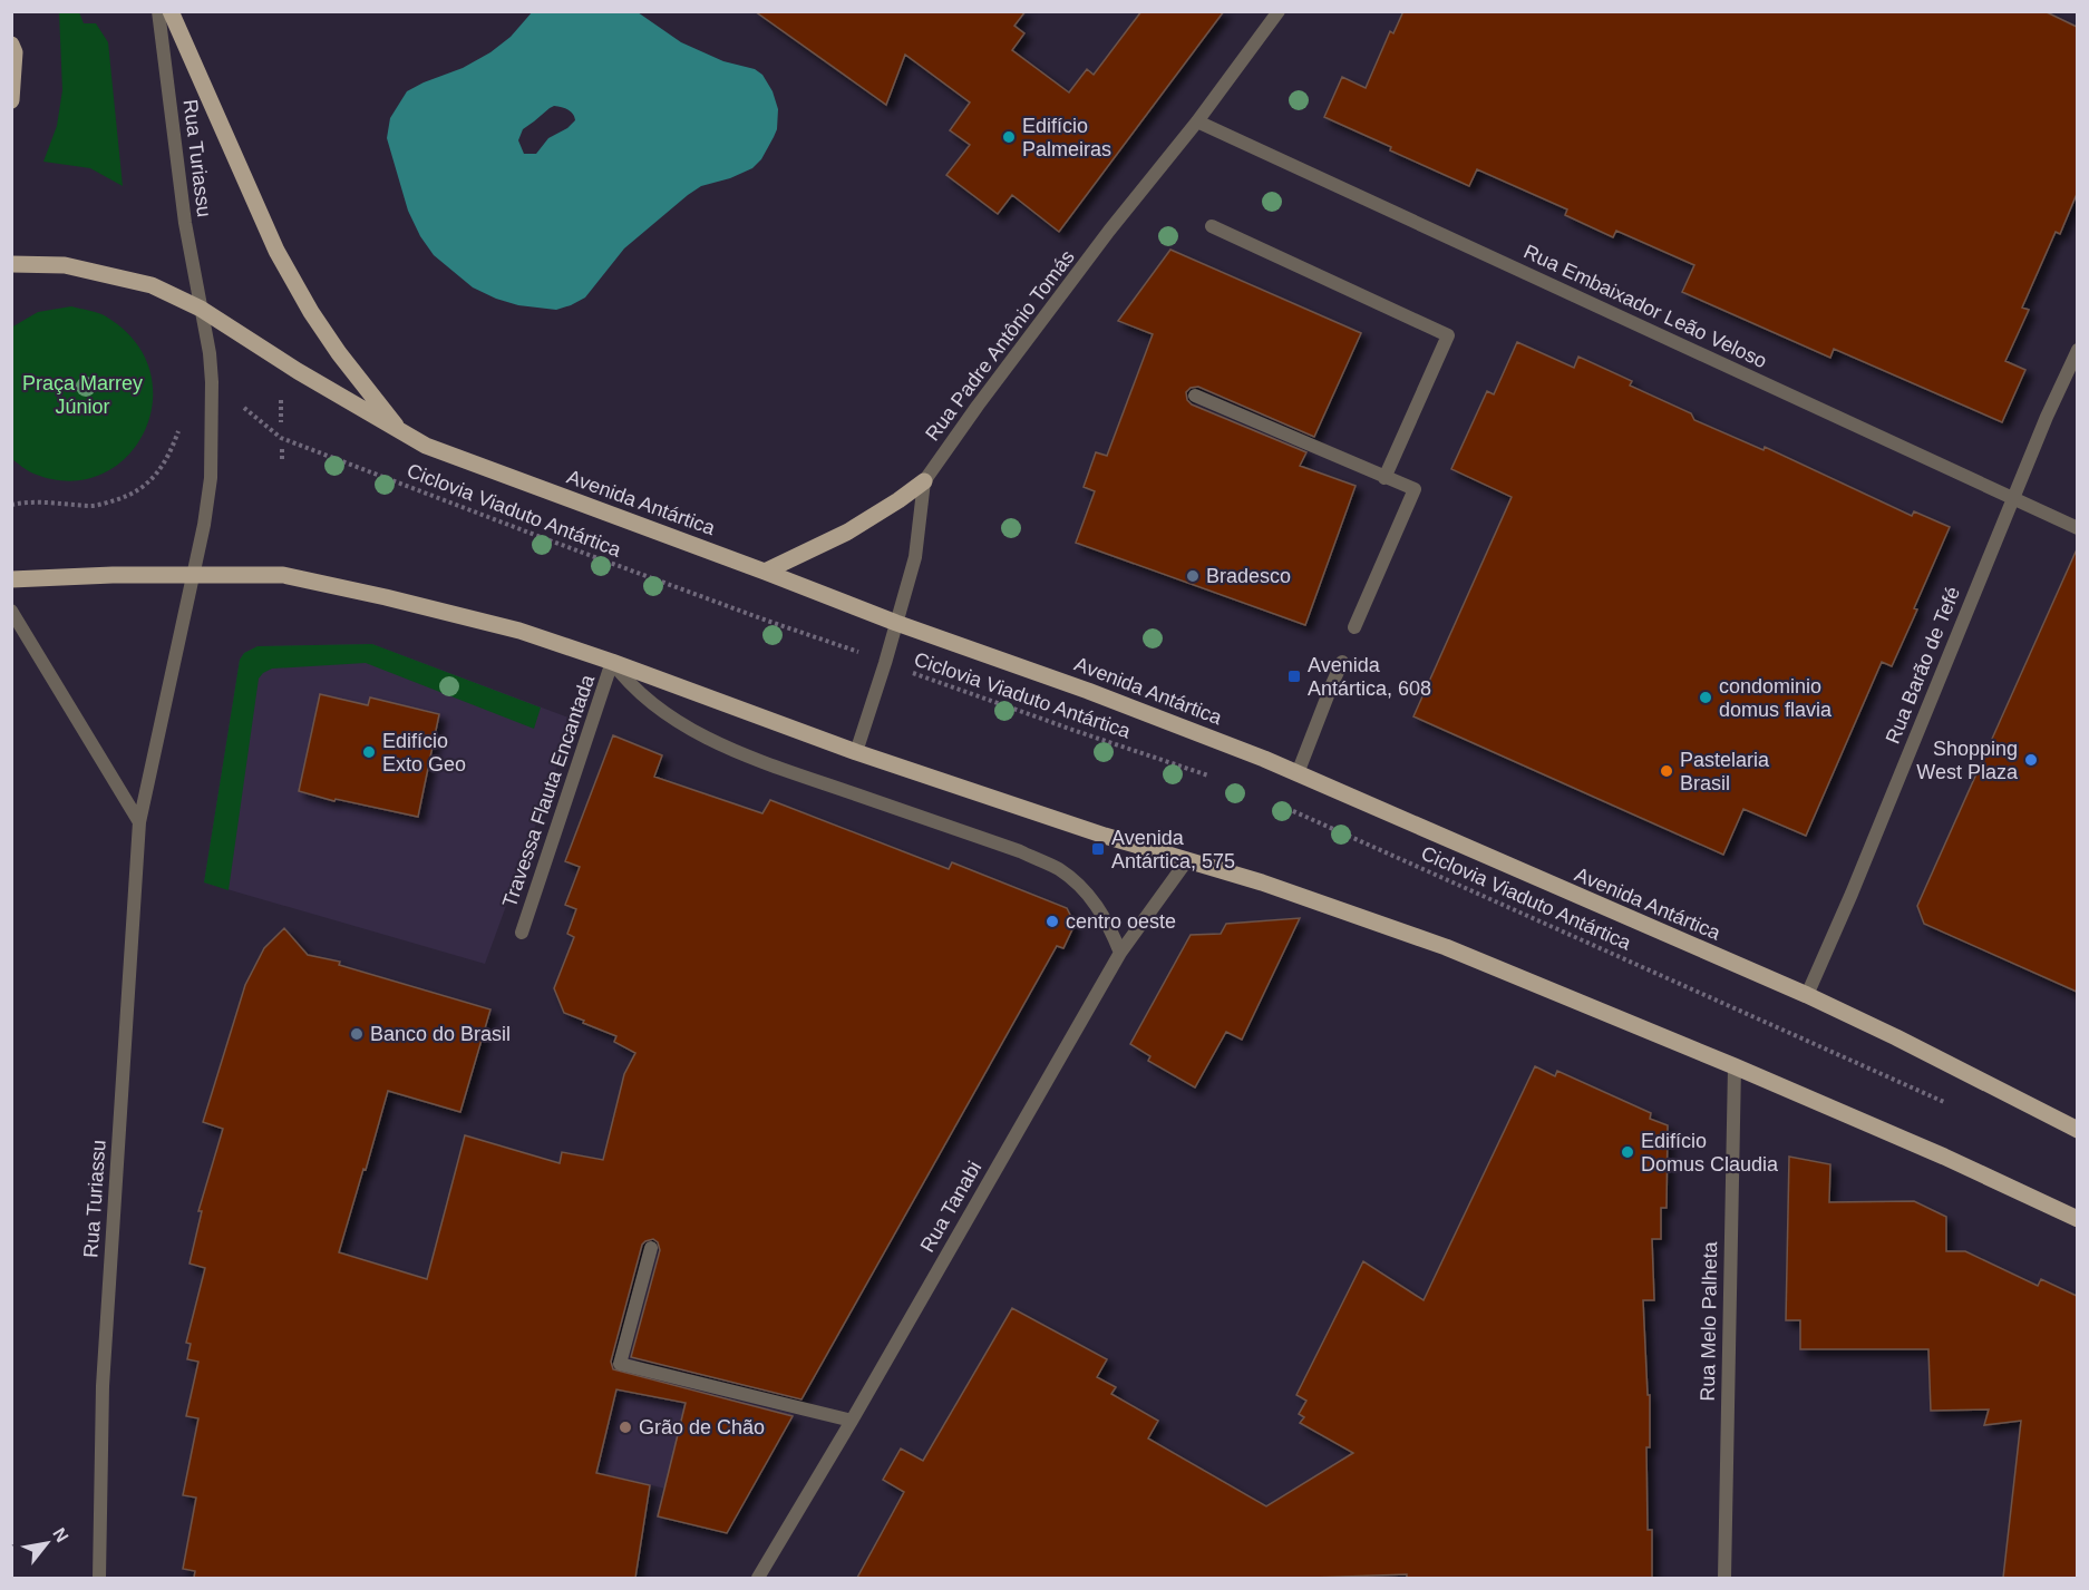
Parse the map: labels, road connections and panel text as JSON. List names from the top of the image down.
{
  "streets": {
    "main road": ["Avenida Antártica"],
    "street": [
      "Rua Turiassu",
      "Rua Embaixador Leão Veloso",
      "Rua Padre Antônio Tomás",
      "Rua Barão de Tefé",
      "Travessa Flauta Encantada",
      "Rua Tanabi",
      "Rua Melo Palheta"
    ],
    "path": ["Ciclovia Viaduto Antártica"]
  },
  "crossings": [
    ["Rua Turiassu", "Avenida Antártica"],
    ["Rua Embaixador Leão Veloso", "Rua Padre Antônio Tomás"],
    ["Rua Embaixador Leão Veloso", "Rua Barão de Tefé"],
    ["Rua Padre Antônio Tomás", "Avenida Antártica"],
    ["Rua Padre Antônio Tomás", "Ciclovia Viaduto Antártica"],
    ["Avenida Antártica", "Rua Barão de Tefé"]
  ],
  "parks": ["Praça Marrey Júnior"],
  "places": {
    "other": [
      "Edifício Palmeiras",
      "Bradesco",
      "condominio domus flavia",
      "Edifício Exto Geo",
      "Shopping West Plaza",
      "Pastelaria Brasil",
      "centro oeste",
      "Banco do Brasil",
      "Edifício Domus Claudia",
      "Grão de Chão"
    ],
    "transit": ["Avenida Antártica, 608", "Avenida Antártica, 575"]
  },
  "north": "top right"
}
